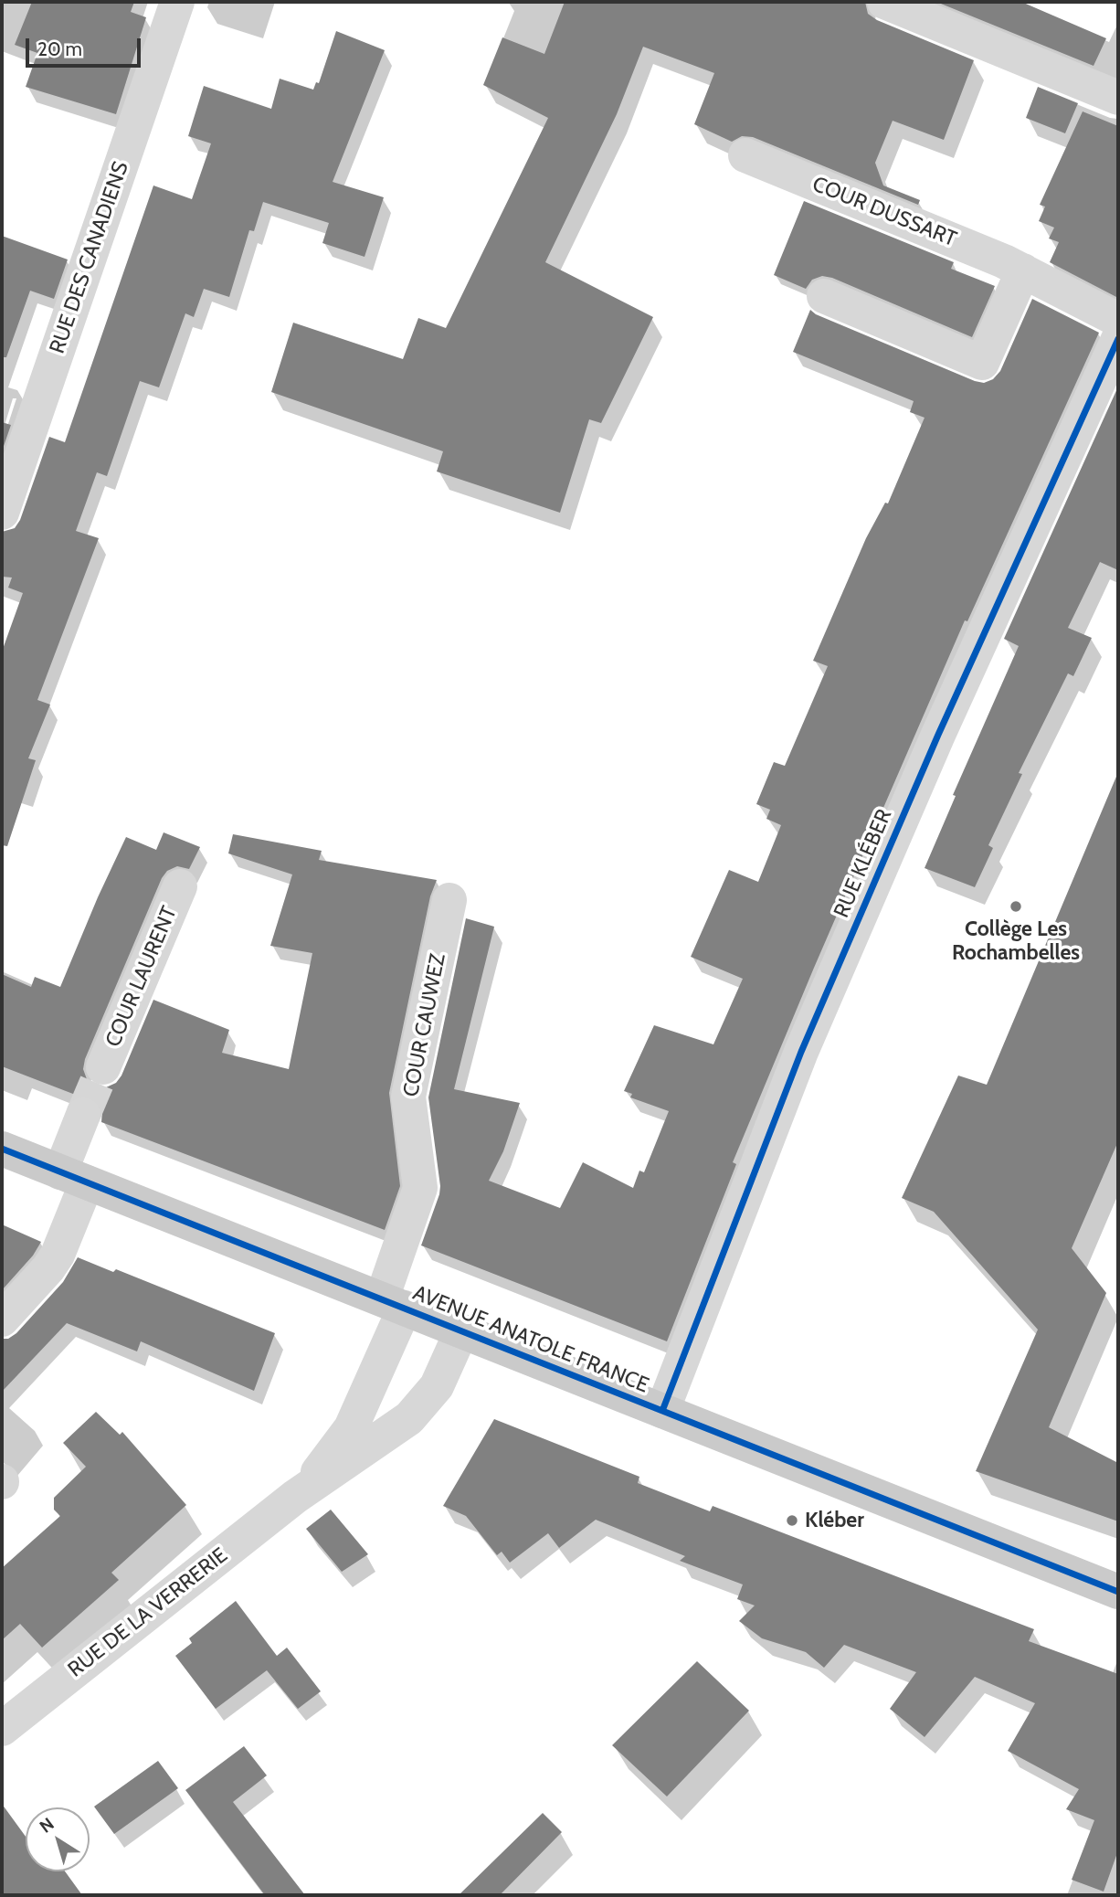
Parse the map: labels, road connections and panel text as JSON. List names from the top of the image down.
{
  "streets": {
    "main road": ["AVENUE ANATOLE FRANCE"],
    "street": [
      "COUR DUSSART",
      "RUE DES CANADIENS",
      "RUE KLÉBER",
      "COUR LAURENT",
      "COUR CAUWEZ",
      "RUE DE LA VERRERIE"
    ]
  },
  "crossings": [
    ["RUE KLÉBER", "AVENUE ANATOLE FRANCE"],
    ["COUR CAUWEZ", "AVENUE ANATOLE FRANCE"],
    ["COUR CAUWEZ", "RUE DE LA VERRERIE"],
    ["AVENUE ANATOLE FRANCE", "RUE DE LA VERRERIE"]
  ],
  "places": ["Collège Les Rochambelles", "Kléber"],
  "scale_bar": "20 m",
  "north": "top left"
}
